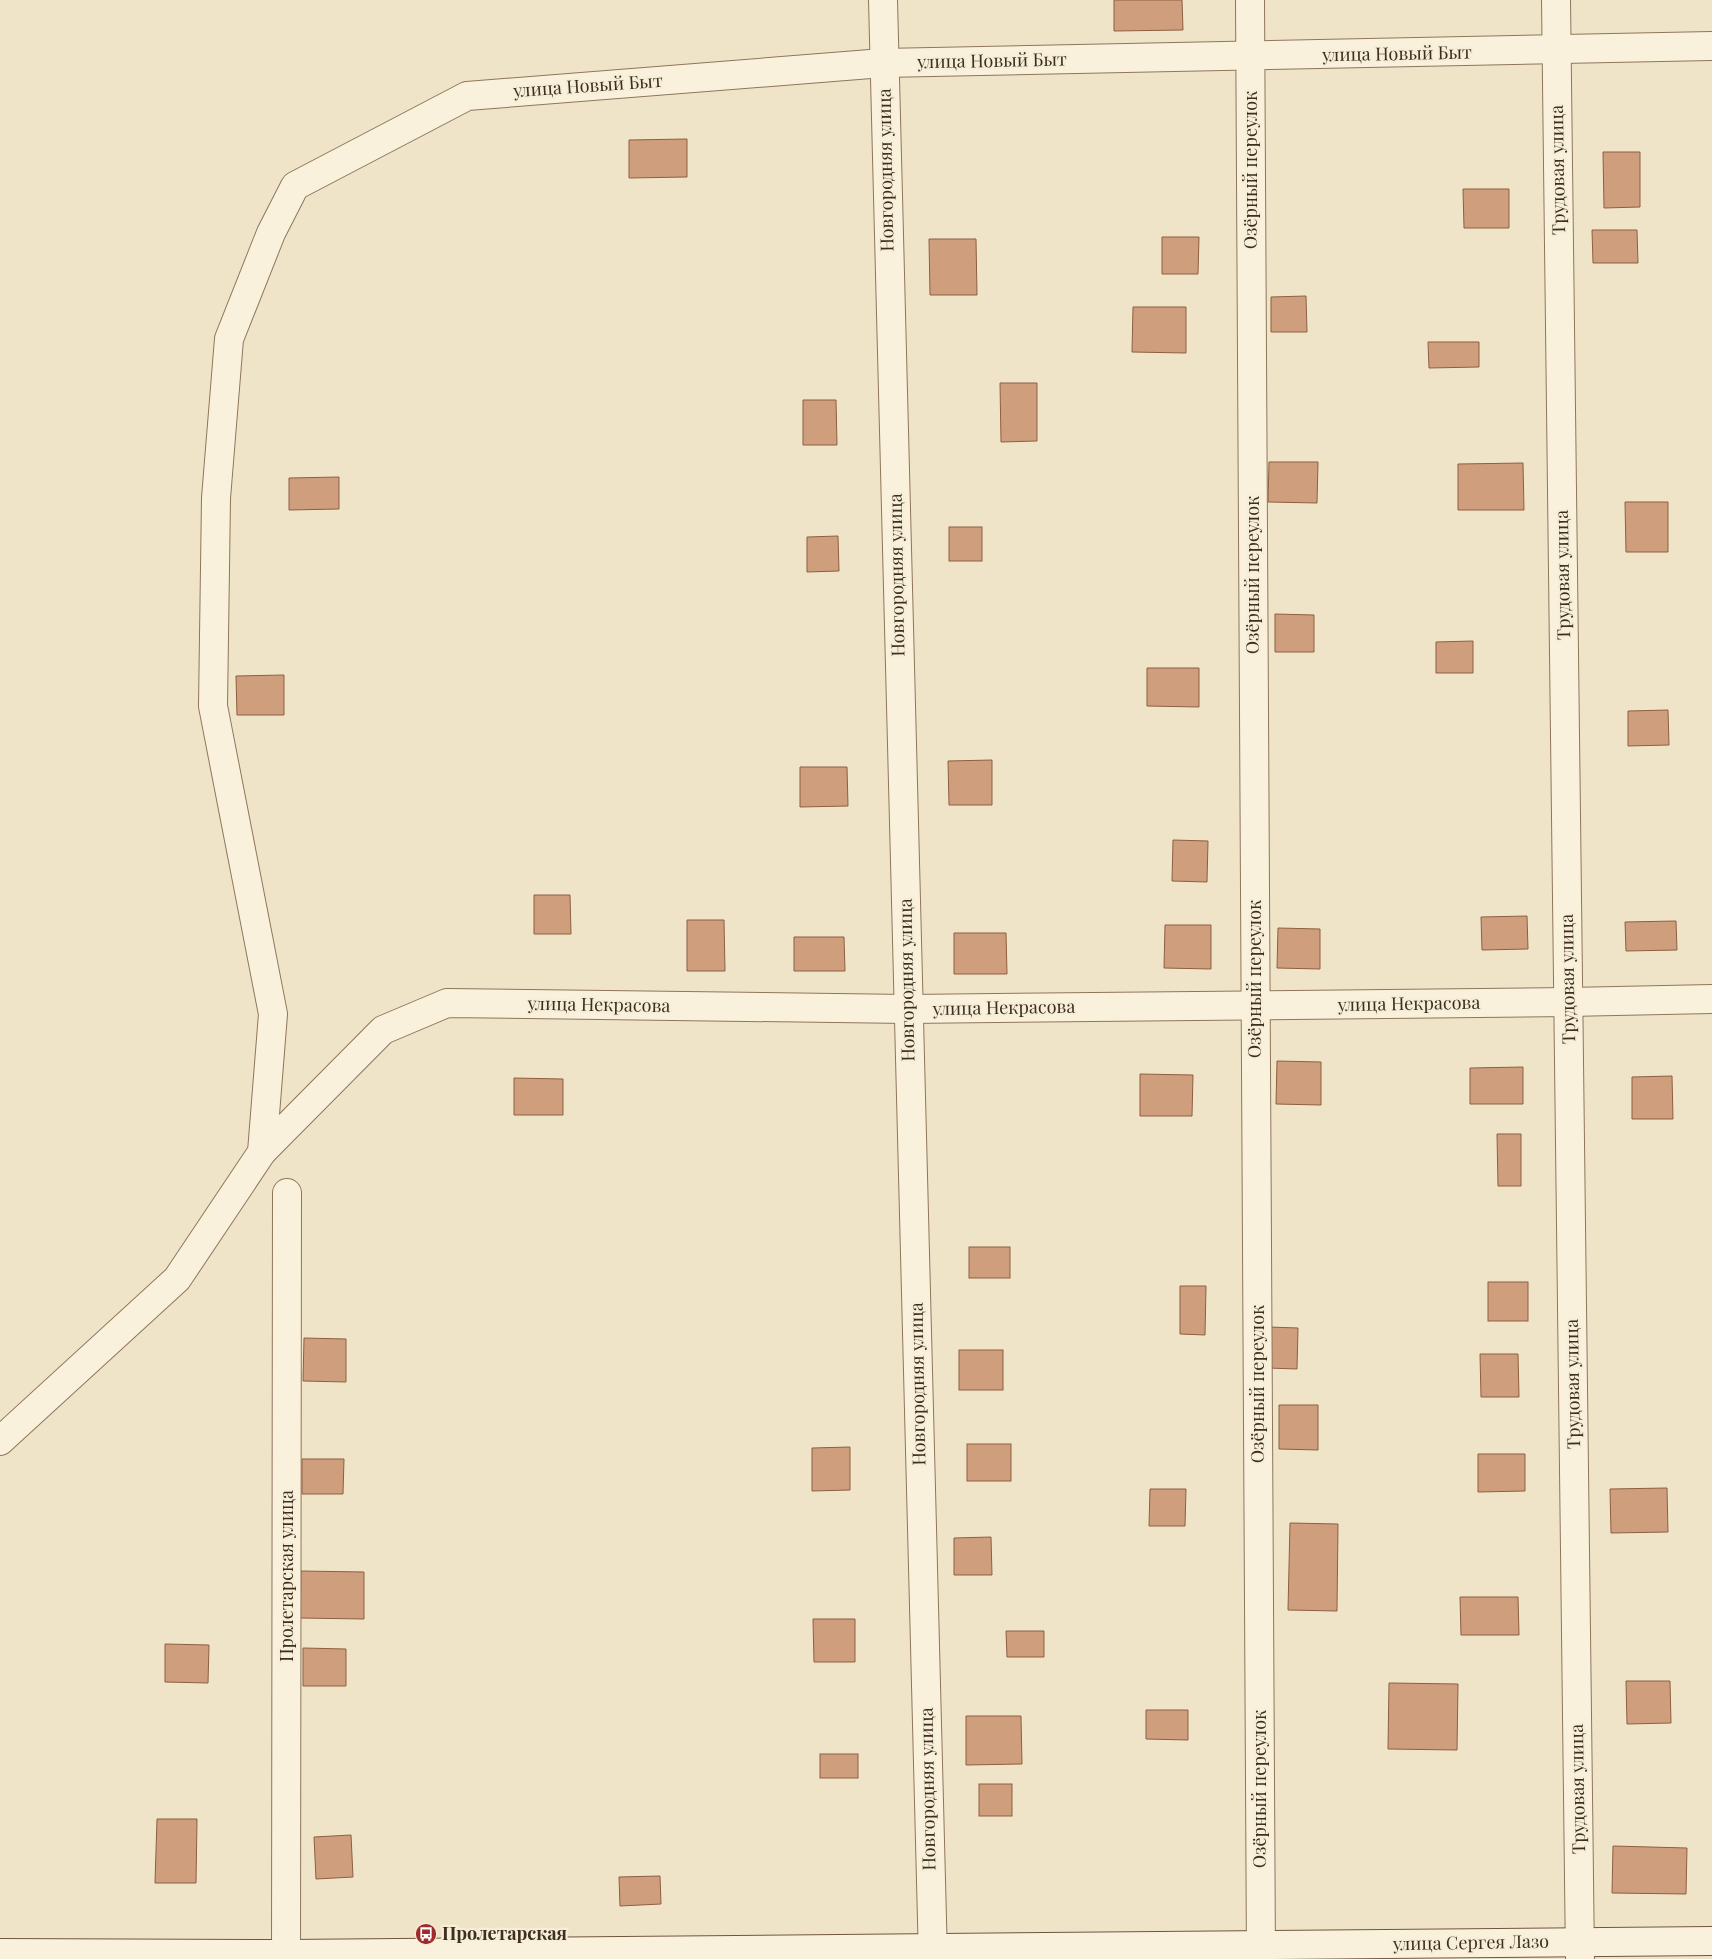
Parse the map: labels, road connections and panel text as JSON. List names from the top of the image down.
{
  "streets": {
    "street": [
      "улица Новый Быт",
      "Новгородняя улица",
      "Озёрный переулок",
      "Трудовая улица",
      "улица Некрасова",
      "Пролетарская улица",
      "улица Сергея Лазо"
    ]
  },
  "crossings": [
    ["улица Новый Быт", "Новгородняя улица"],
    ["улица Новый Быт", "Озёрный переулок"],
    ["улица Новый Быт", "Трудовая улица"],
    ["улица Новый Быт", "улица Некрасова"],
    ["Новгородняя улица", "улица Некрасова"],
    ["Новгородняя улица", "улица Сергея Лазо"],
    ["Озёрный переулок", "улица Некрасова"],
    ["Озёрный переулок", "улица Сергея Лазо"],
    ["Трудовая улица", "улица Некрасова"],
    ["Трудовая улица", "улица Сергея Лазо"],
    ["Пролетарская улица", "улица Сергея Лазо"]
  ],
  "places": {
    "bus stop": ["Пролетарская"]
  }
}
